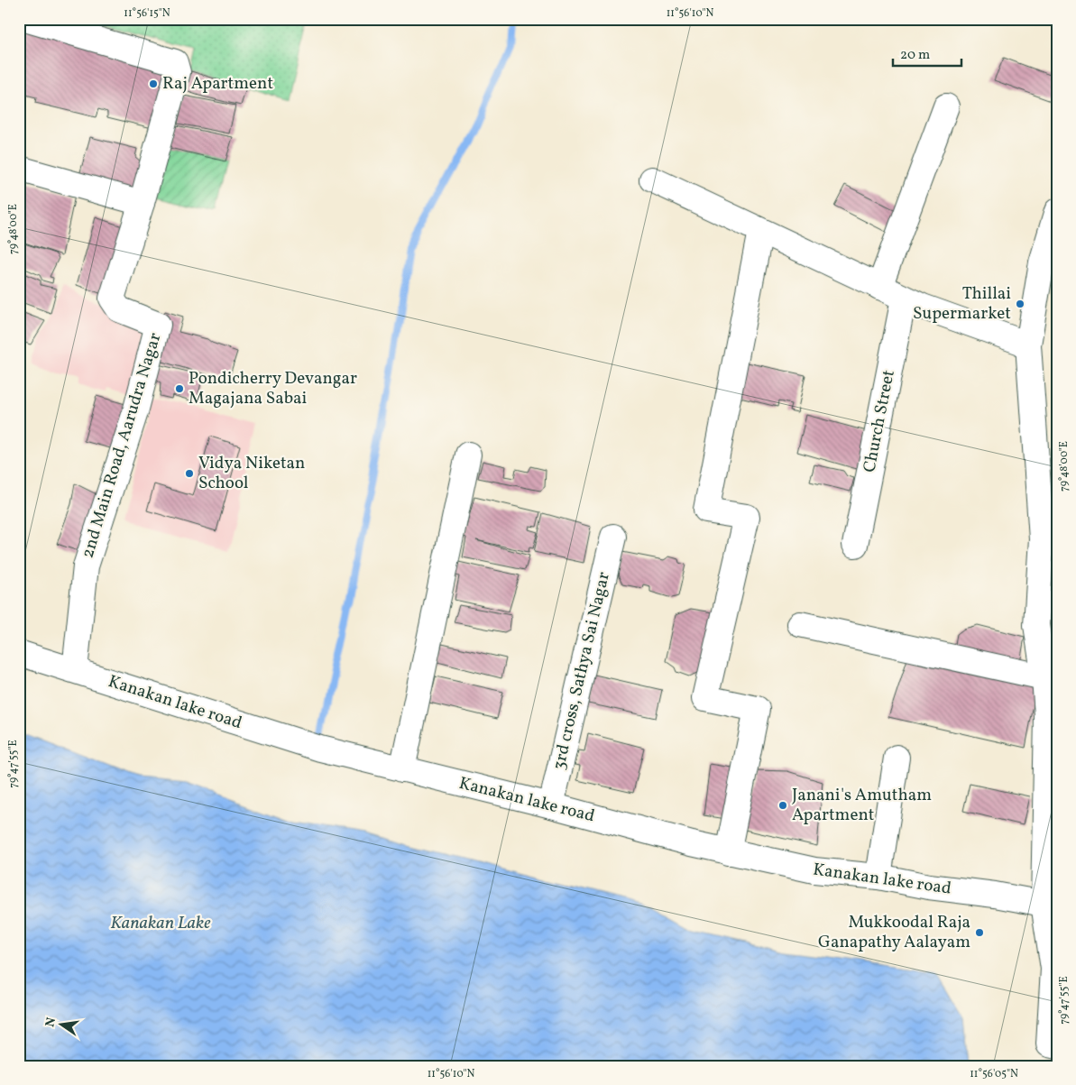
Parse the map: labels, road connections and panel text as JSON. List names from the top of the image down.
{
  "streets": {
    "street": [
      "Church Street",
      "2nd Main Road, Aarudra Nagar",
      "3rd cross, Sathya Sai Nagar",
      "Kanakan lake road"
    ]
  },
  "crossings": [
    ["2nd Main Road, Aarudra Nagar", "Kanakan lake road"],
    ["3rd cross, Sathya Sai Nagar", "Kanakan lake road"]
  ],
  "water": ["Kanakan Lake"],
  "places": [
    "Raj Apartment",
    "Thillai Supermarket",
    "Pondicherry Devangar Magajana Sabai",
    "Vidya Niketan School",
    "Janani's Amutham Apartment",
    "Mukkoodal Raja Ganapathy Aalayam"
  ],
  "scale_bar": "20 m",
  "north": "left",
  "coordinates": [
    "11°56'15\"N",
    "11°56'10\"N",
    "79°48'00\"E",
    "79°47'55\"E",
    "11°56'05\"N"
  ]
}
